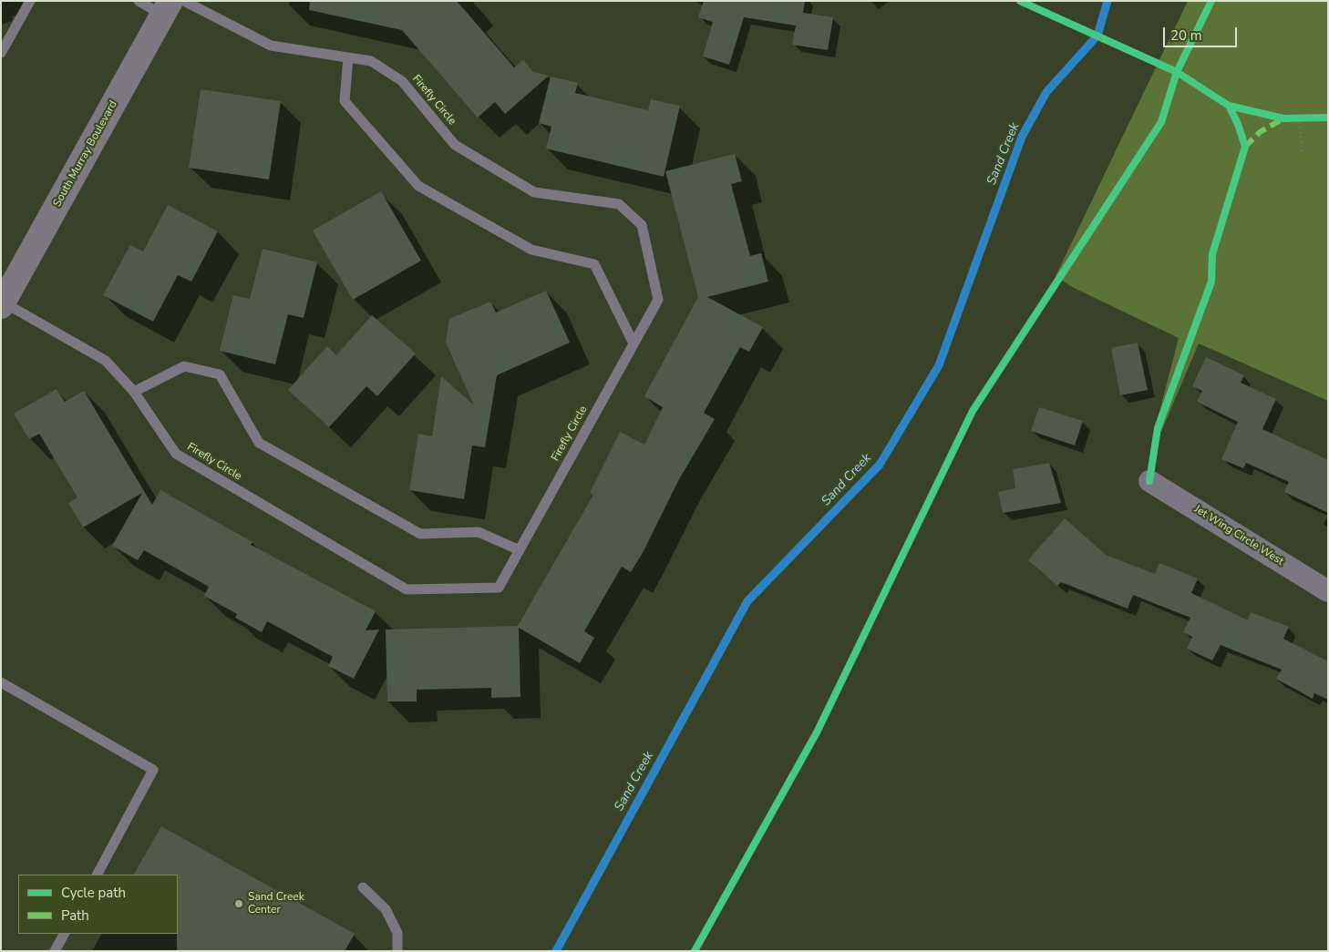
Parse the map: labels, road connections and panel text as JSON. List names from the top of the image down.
{
  "streets": {
    "main road": ["South Murray Boulevard"],
    "street": ["Jet Wing Circle West"],
    "lane": ["Firefly Circle"]
  },
  "crossings": [
    ["Firefly Circle", "South Murray Boulevard"]
  ],
  "water": ["Sand Creek"],
  "places": ["Sand Creek Center"],
  "legend": ["Cycle path", "Path"],
  "scale_bar": "20 m"
}
